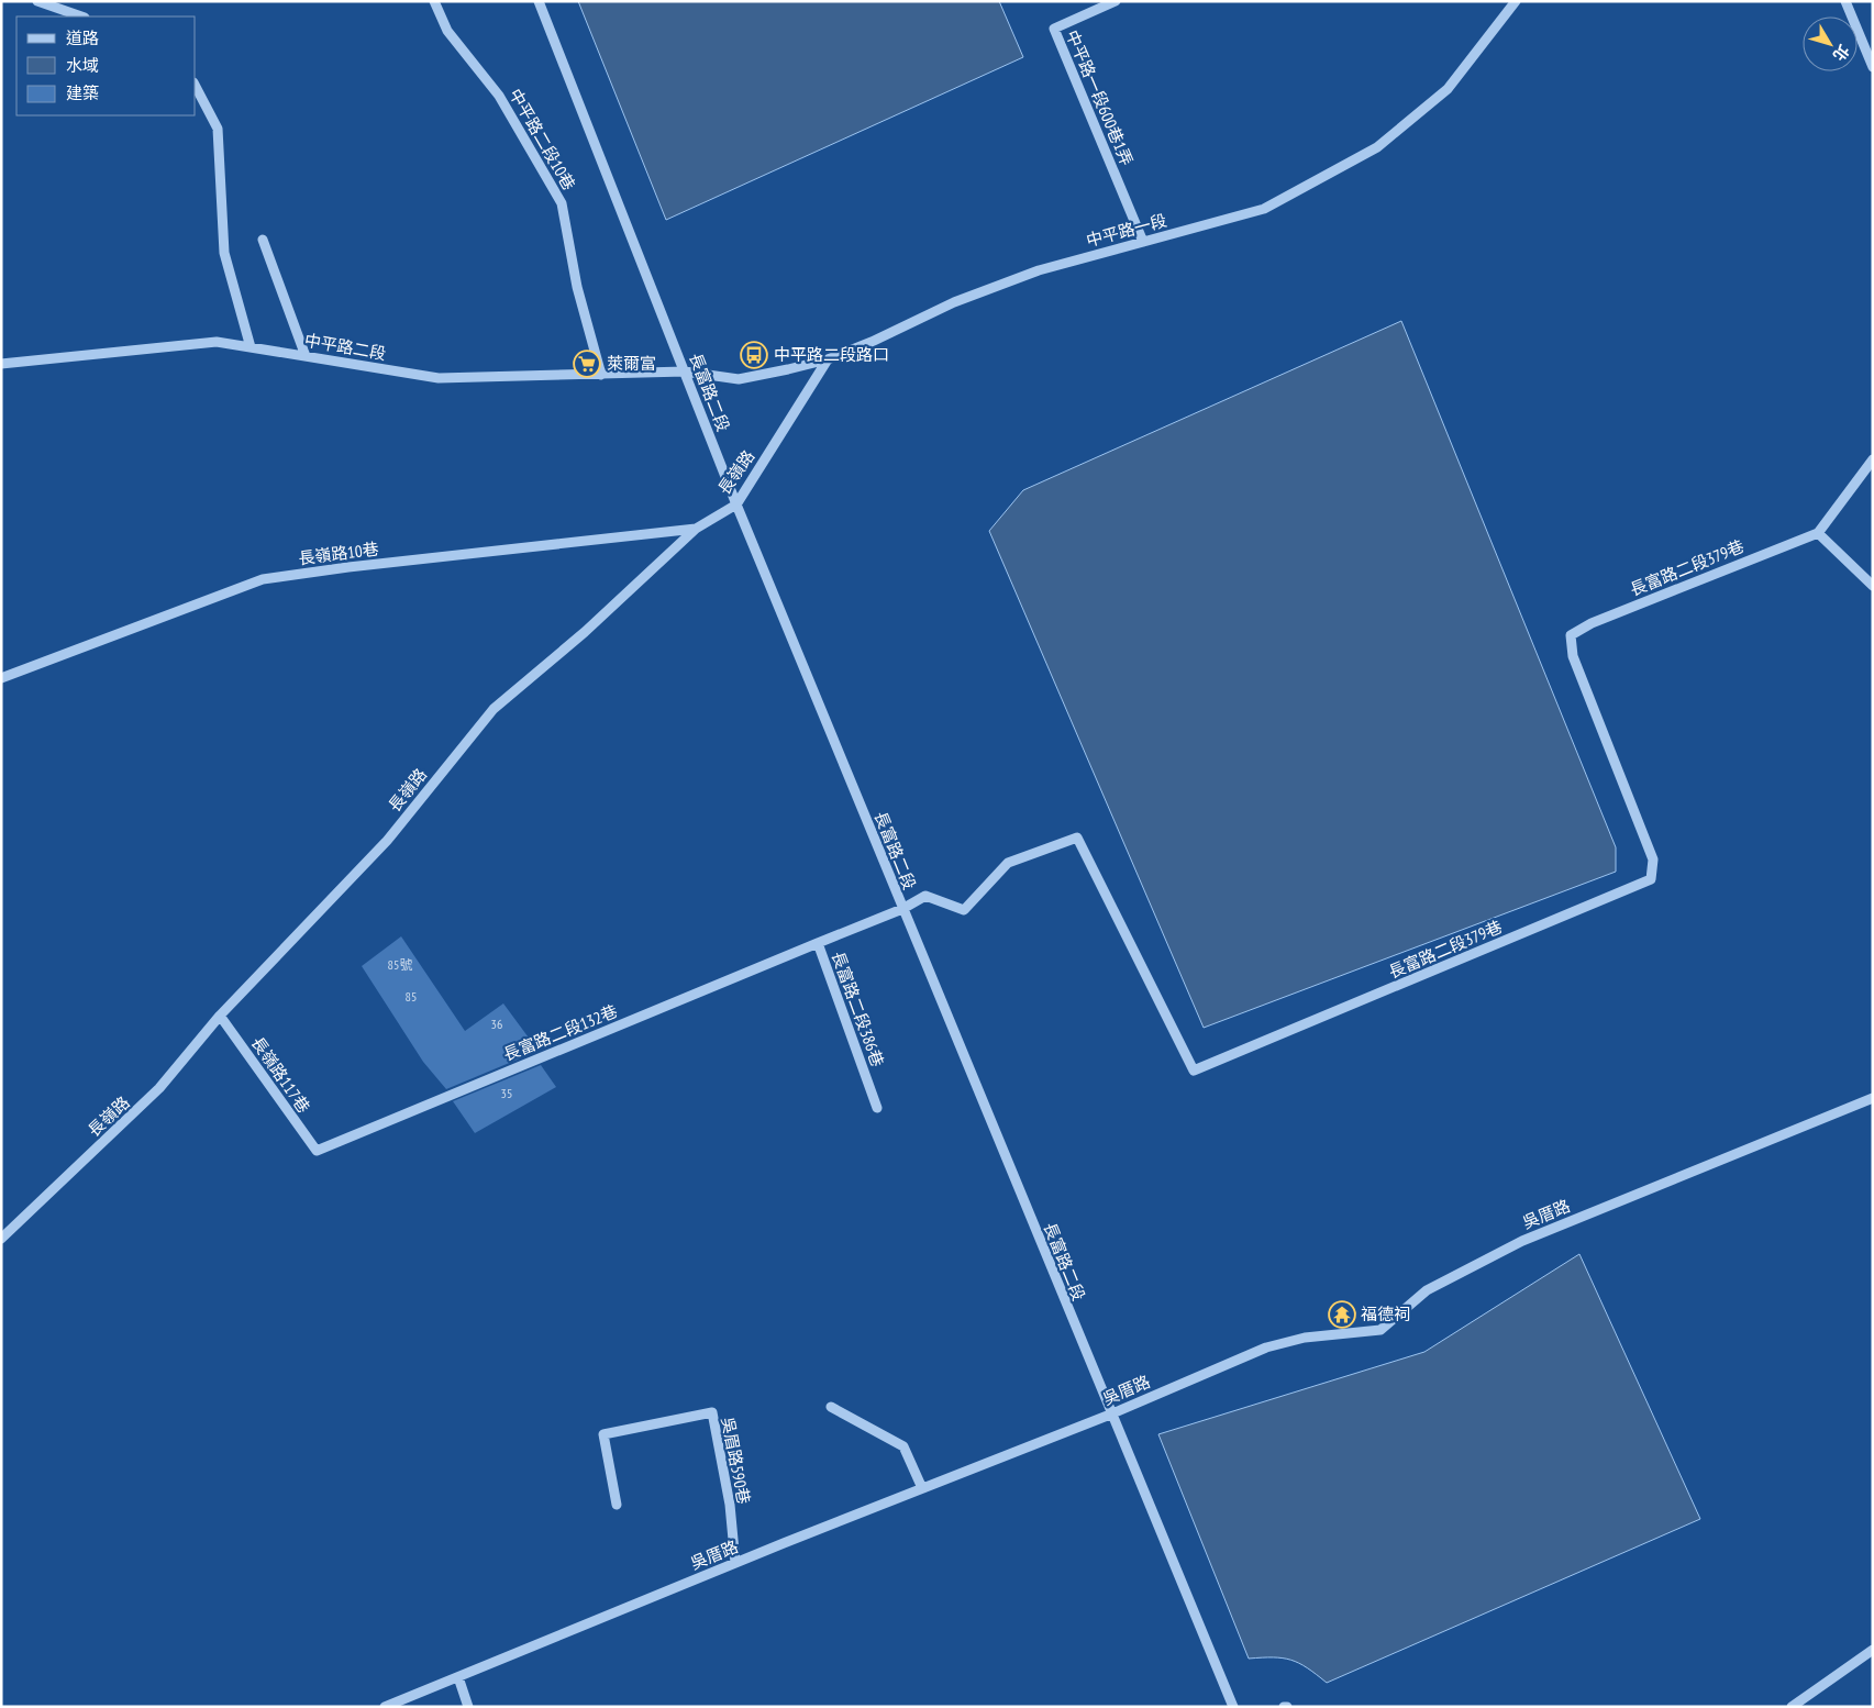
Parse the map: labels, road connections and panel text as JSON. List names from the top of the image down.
{
  "streets": {
    "street": [
      "中平路一段600巷1弄",
      "中平路二段10巷",
      "中平路一段",
      "中平路二段",
      "長富路二段",
      "長嶺路",
      "長嶺路10巷",
      "長富路二段379巷",
      "長富路二段386巷",
      "長富路二段132巷",
      "長嶺路117巷",
      "吳厝路",
      "吳眉路590巷"
    ]
  },
  "crossings": [
    ["中平路一段600巷1弄", "中平路一段"],
    ["中平路二段10巷", "中平路二段"],
    ["中平路一段", "中平路二段"],
    ["中平路一段", "長富路二段"],
    ["中平路一段", "長嶺路"],
    ["中平路二段", "長富路二段"],
    ["長富路二段", "長嶺路"],
    ["長富路二段", "長富路二段379巷"],
    ["長富路二段", "長富路二段386巷"],
    ["長富路二段", "吳厝路"],
    ["長嶺路", "長嶺路10巷"],
    ["長嶺路", "長嶺路117巷"],
    ["長富路二段379巷", "長富路二段386巷"],
    ["長富路二段386巷", "長富路二段132巷"],
    ["長富路二段132巷", "長嶺路117巷"],
    ["吳厝路", "吳眉路590巷"]
  ],
  "places": {
    "bus stop": ["中平路二段路口"],
    "supermarket": ["萊爾富"],
    "temple": ["福德祠"]
  },
  "house_numbers": [
    "85號",
    "85",
    "36",
    "35"
  ],
  "legend": ["道路", "水域", "建築"],
  "north": "bottom right"
}
